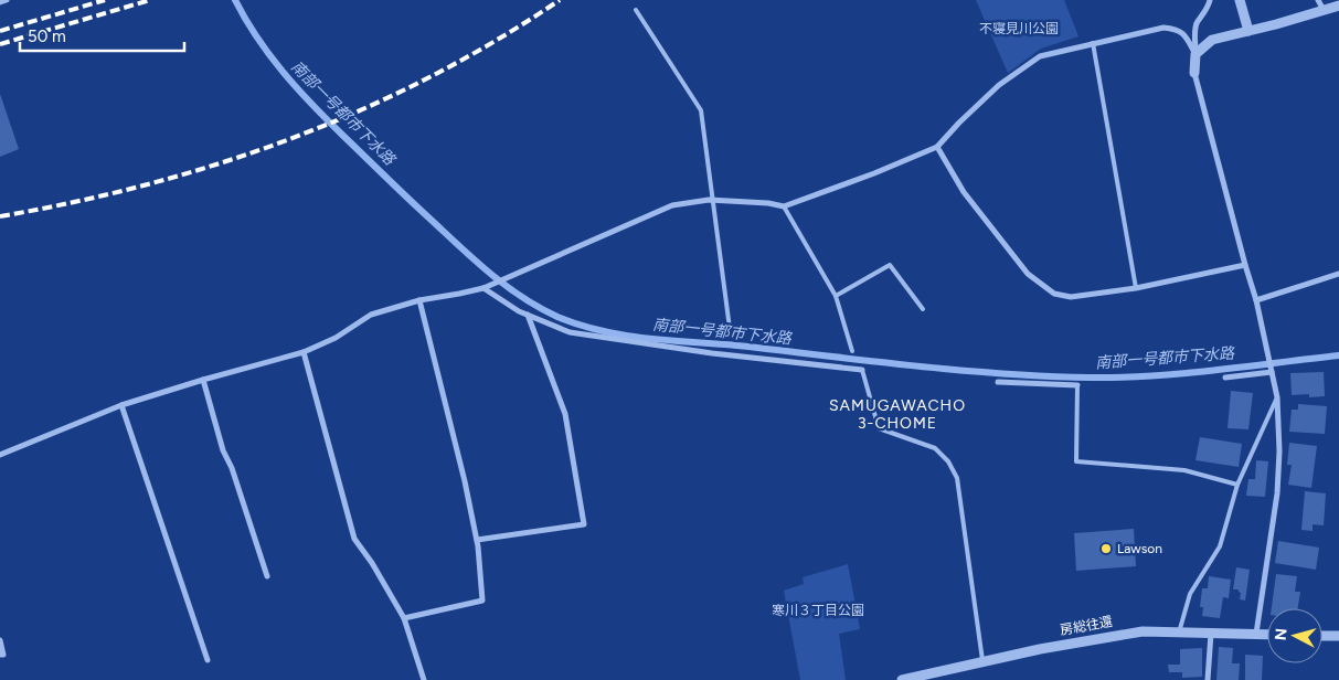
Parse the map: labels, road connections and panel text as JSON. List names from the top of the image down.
{
  "streets": {
    "street": ["房総往還"]
  },
  "districts": ["SAMUGAWACHO 3-CHOME"],
  "water": ["南部一号都市下水路"],
  "parks": ["不寝見川公園", "寒川３丁目公園"],
  "places": ["Lawson"],
  "scale_bar": "50 m",
  "north": "left"
}
